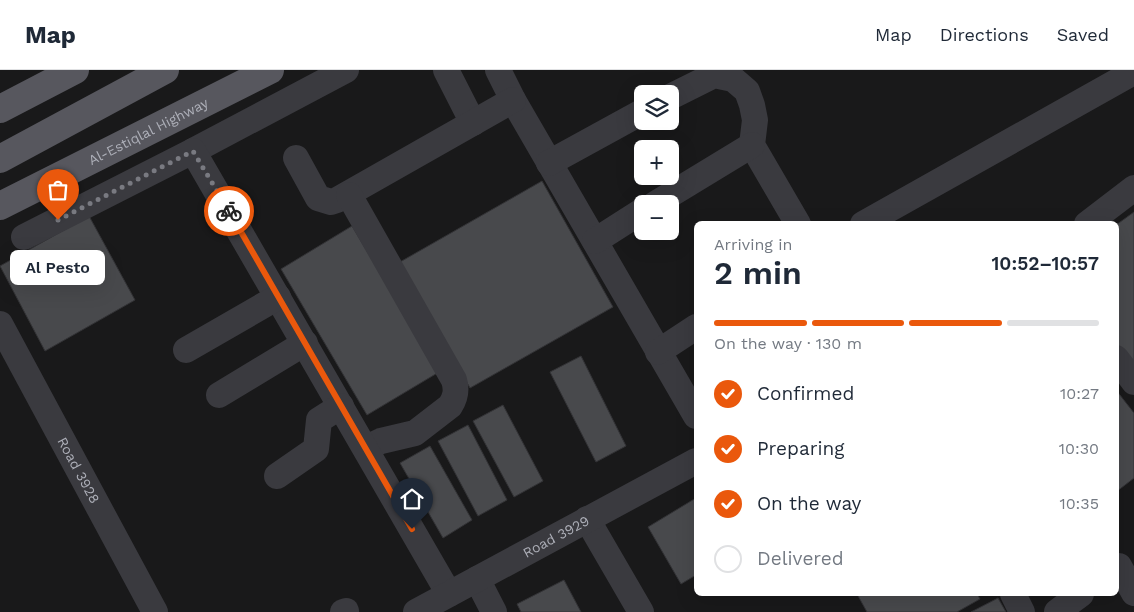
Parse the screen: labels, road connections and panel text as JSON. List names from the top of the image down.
{
  "streets": {
    "main road": ["Al-Estiqlal Highway"],
    "street": ["Road 3928", "Road 3929"]
  },
  "places": ["Al Pesto"],
  "page": {
    "header": "Map",
    "nav": ["Map", "Directions", "Saved"],
    "map_buttons": ["+", "−"],
    "heading": ["2 min", "Arriving in", "10:52–10:57"],
    "bubble": "Al Pesto",
    "bar": "On the way · 130 m",
    "list": [
      ["Confirmed", "10:27"],
      ["Preparing", "10:30"],
      ["On the way", "10:35"],
      "Delivered"
    ]
  }
}
